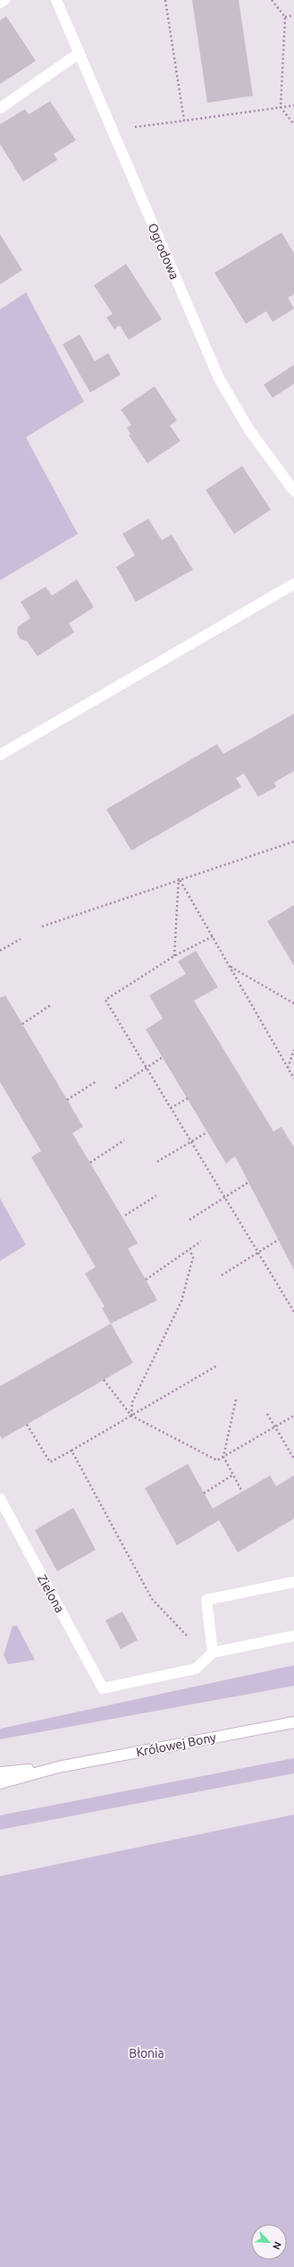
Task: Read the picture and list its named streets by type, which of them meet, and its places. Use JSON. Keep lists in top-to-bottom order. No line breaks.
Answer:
{"streets":{"street":["Ogrodowa","Zielona","Królowej Bony"]},"parks":["Błonia"],"north":"bottom right"}
